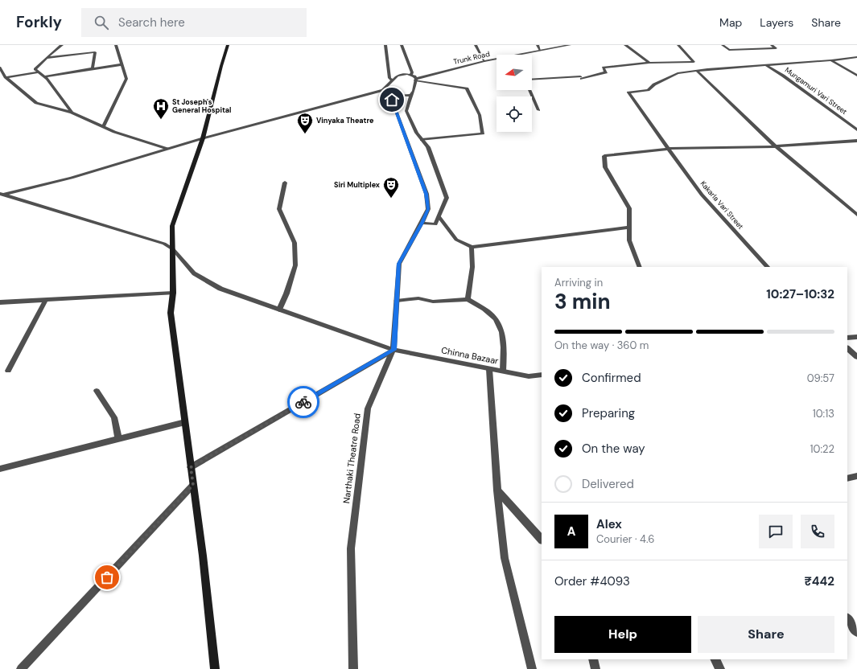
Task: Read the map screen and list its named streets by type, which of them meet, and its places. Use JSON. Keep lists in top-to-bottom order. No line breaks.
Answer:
{"streets":{"street":["Trunk Road","Mungamuri Vari Street","Kakarla Vari Street","Chinna Bazaar","Narthaki Theatre Road"]},"crossings":[["Chinna Bazaar","Narthaki Theatre Road"]],"places":{"hospital":["St Joseph's General Hospital"],"theatre":["Vinyaka Theatre","Siri Multiplex"]},"north":"left","page":{"header":"Forkly","search":"Search here","nav":["Map","Layers","Share"],"heading":["3 min","Arriving in","10:27–10:32"],"panel":["Alex","Courier · 4.6","Order #4093","₹442"],"bar":"On the way · 360 m","list":[["Confirmed","09:57"],["Preparing","10:13"],["On the way","10:22"],"Delivered"],"round":"A","buttons":["Help","Share"]}}
